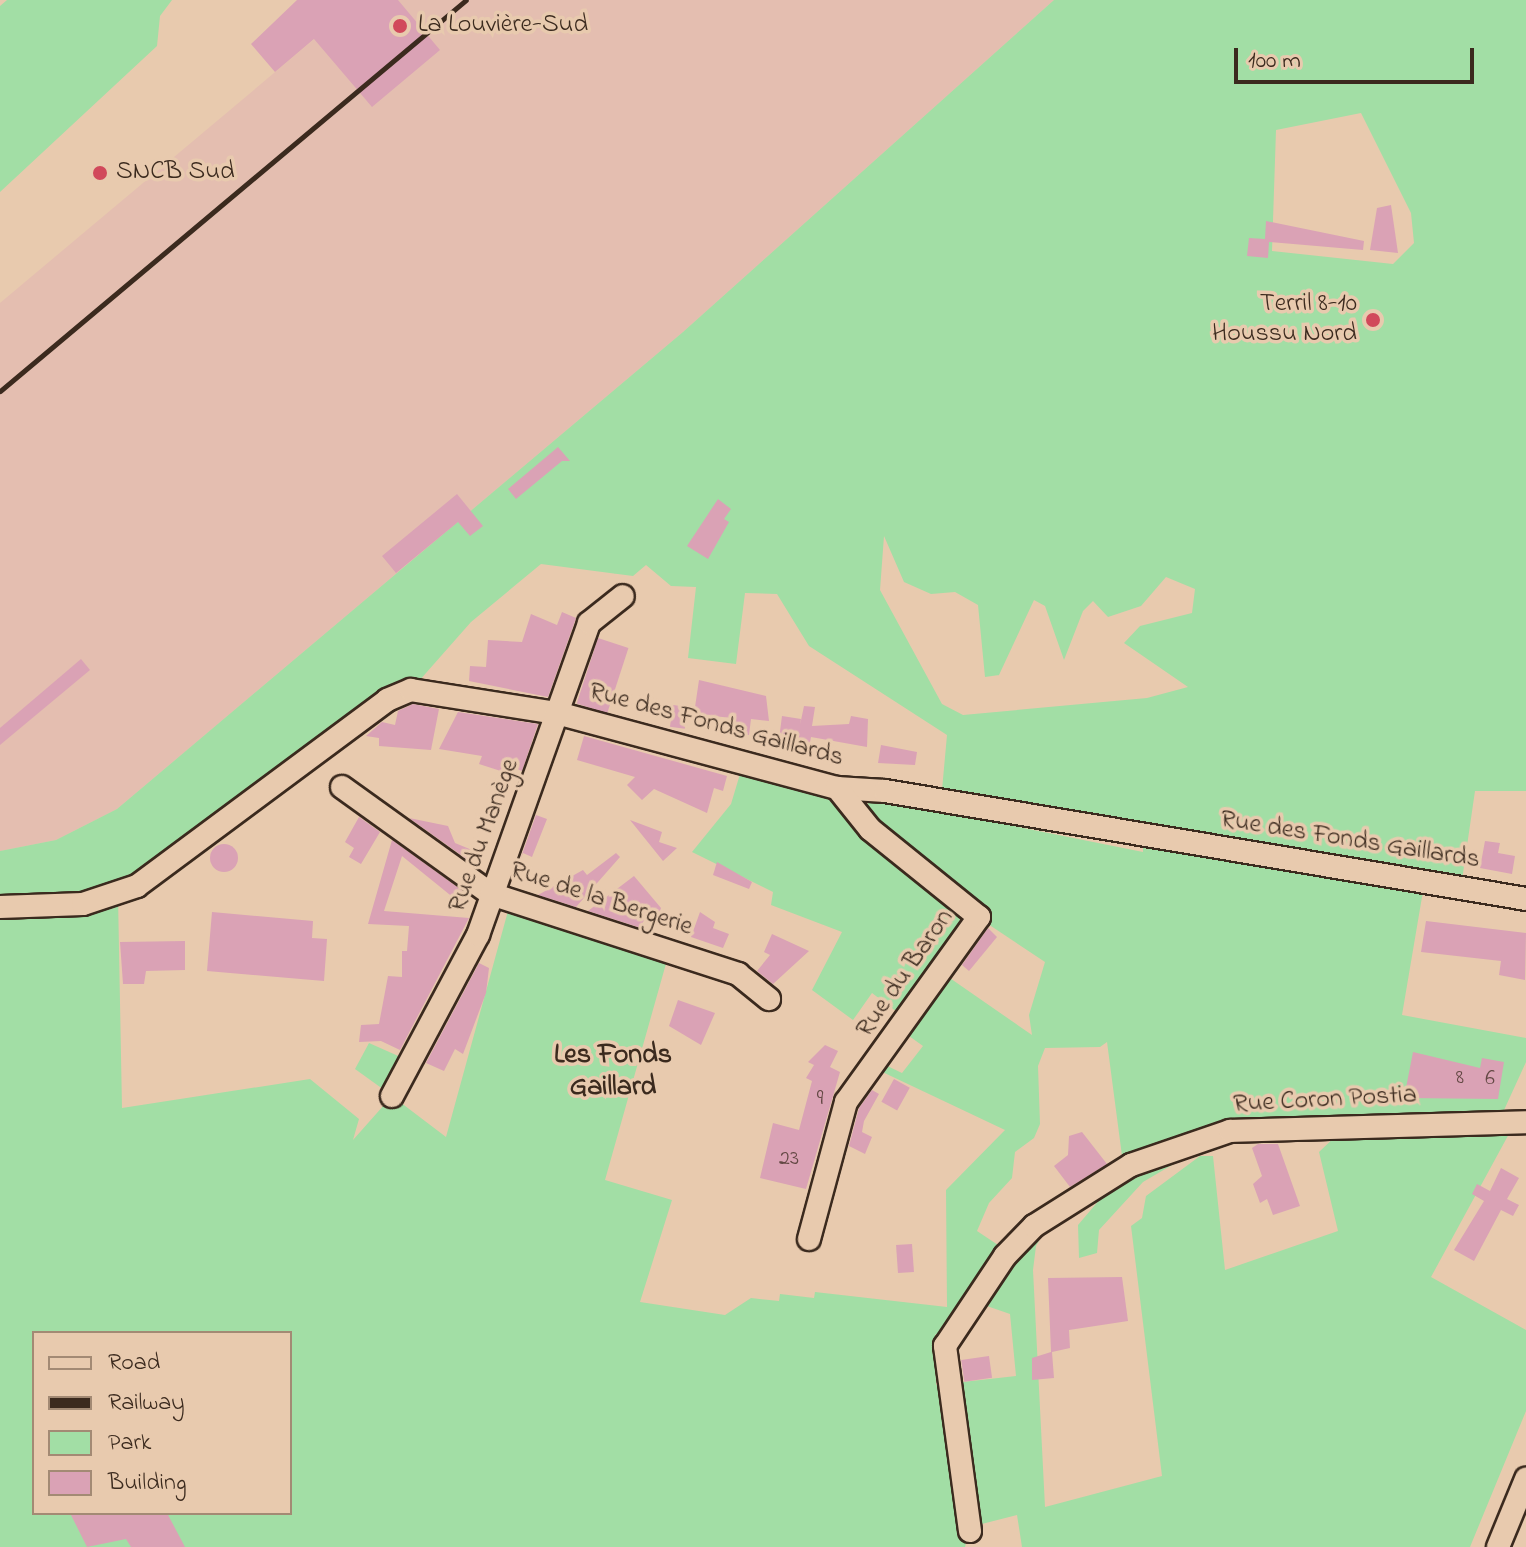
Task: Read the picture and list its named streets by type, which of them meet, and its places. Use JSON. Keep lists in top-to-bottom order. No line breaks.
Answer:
{"streets":{"street":["Rue des Fonds Gaillards","Rue du Manège","Rue de la Bergerie","Rue du Baron","Rue Coron Postia"]},"crossings":[["Rue des Fonds Gaillards","Rue du Manège"],["Rue des Fonds Gaillards","Rue du Baron"],["Rue du Manège","Rue de la Bergerie"]],"districts":["Les Fonds Gaillard"],"places":["La Louvière-Sud","SNCB Sud","Terril 8-10 Houssu Nord"],"house_numbers":["8","6","9","23"],"legend":["Road","Railway","Park","Building"],"scale_bar":"100 m"}
